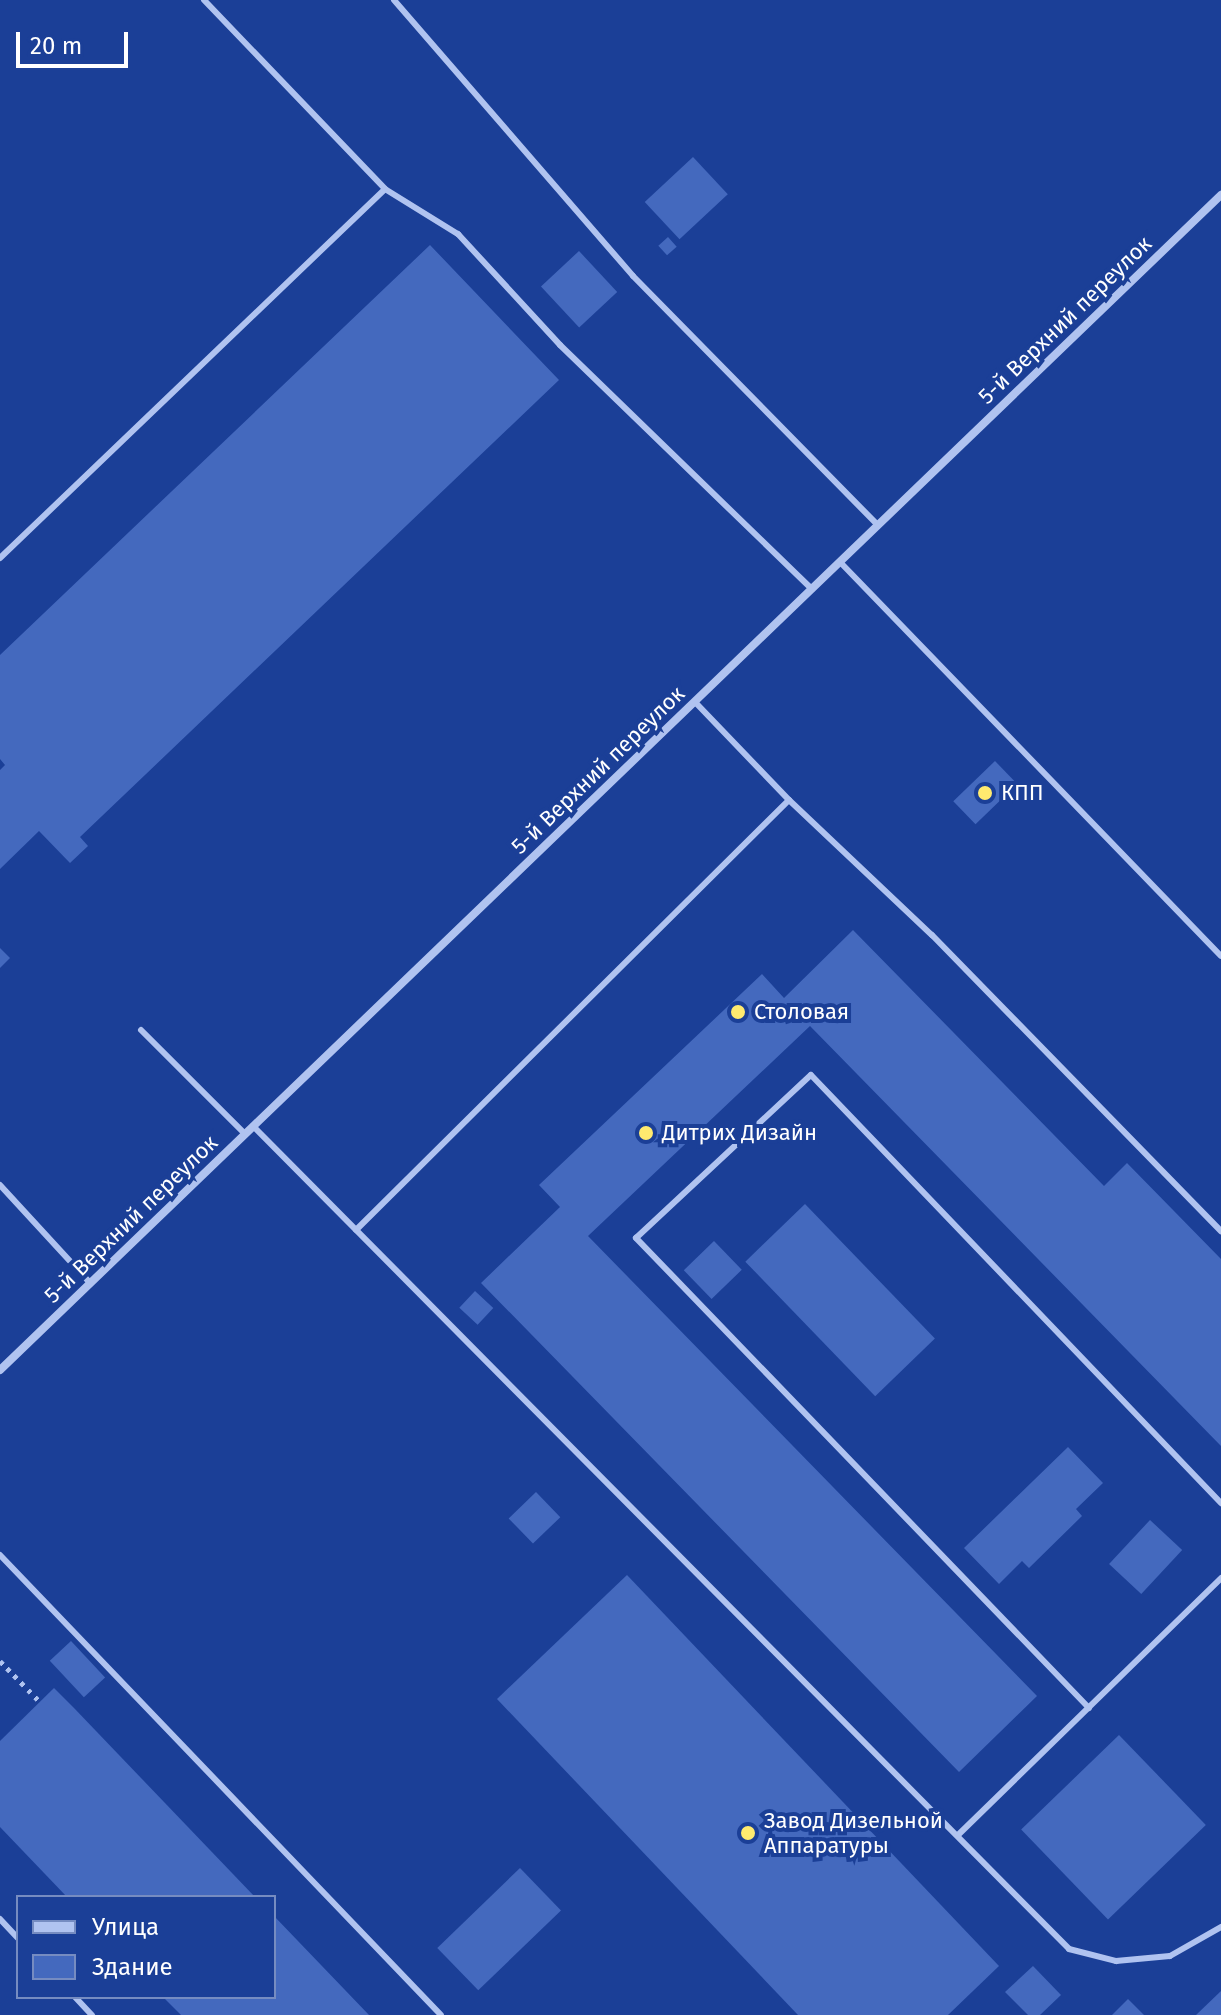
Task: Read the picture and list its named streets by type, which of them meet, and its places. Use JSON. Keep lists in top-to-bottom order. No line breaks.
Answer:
{"streets":{"street":["5-й Верхний переулок"]},"places":["КПП","Столовая","Дитрих Дизайн","Завод Дизельной Аппаратуры"],"legend":["Улица","Здание"],"scale_bar":"20 m"}
